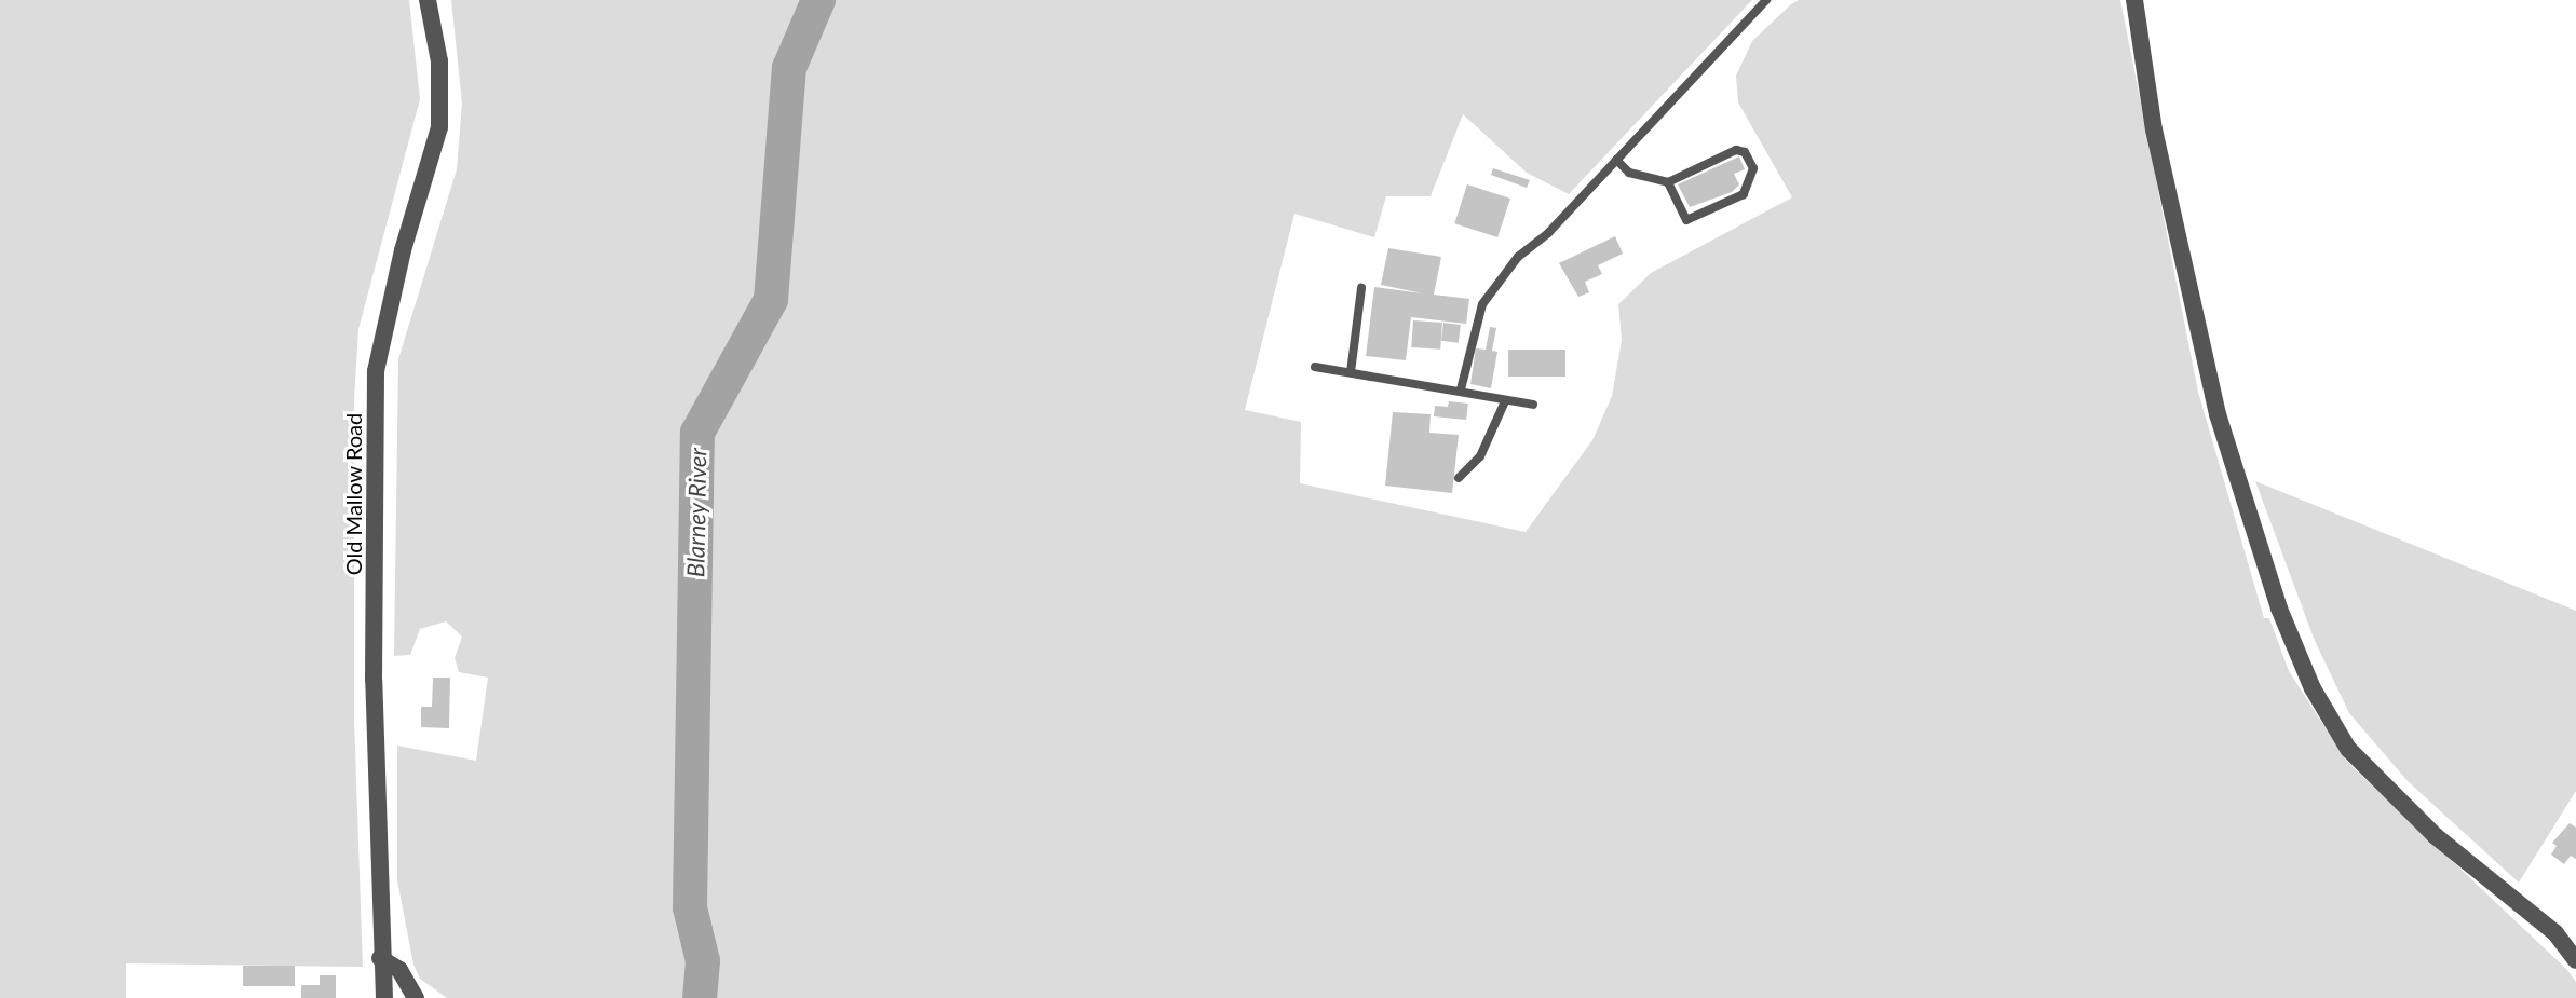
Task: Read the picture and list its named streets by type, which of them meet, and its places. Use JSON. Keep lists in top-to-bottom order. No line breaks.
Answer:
{"streets":{"street":["Old Mallow Road"]},"water":["Blarney River"]}
